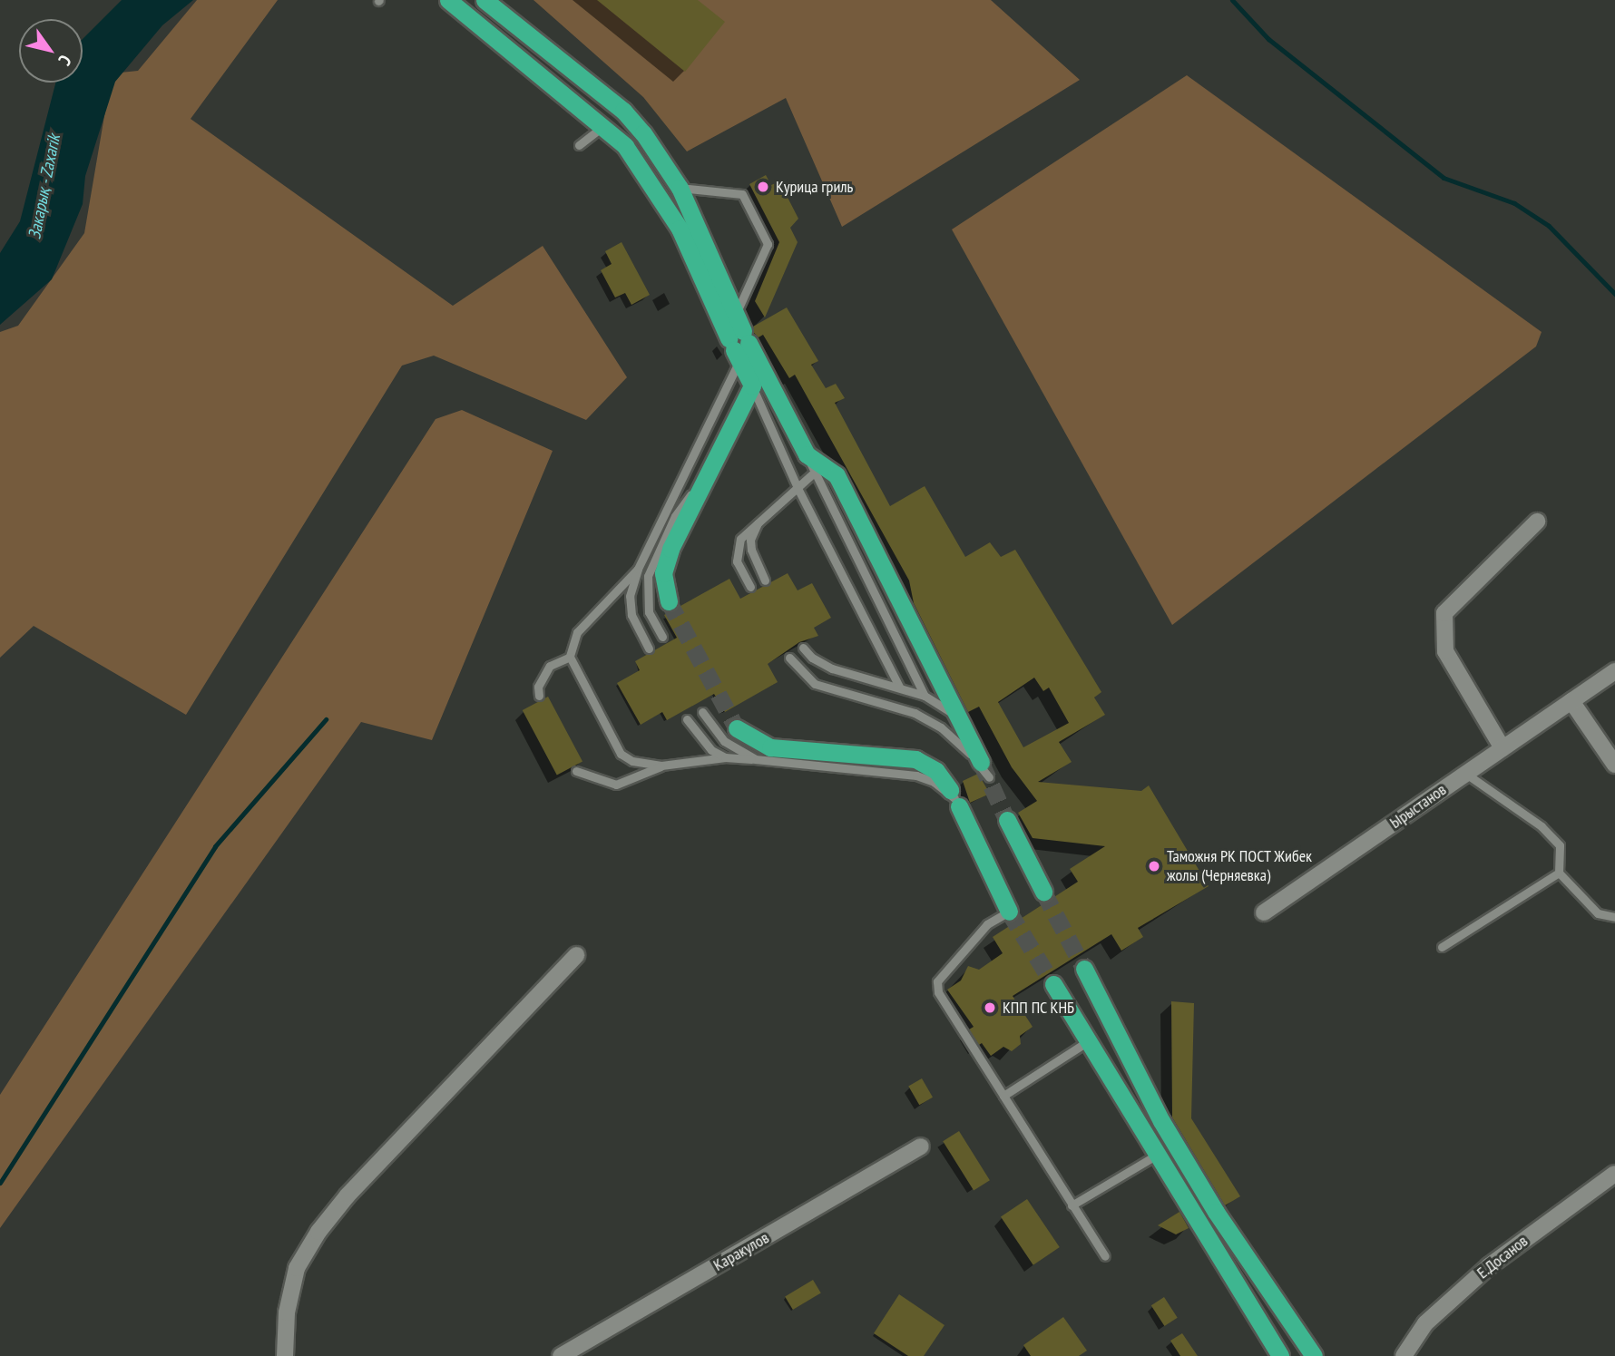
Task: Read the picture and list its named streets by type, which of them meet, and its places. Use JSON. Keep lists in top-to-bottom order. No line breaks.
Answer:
{"streets":{"street":["Ырыстанов","Каракулов","Е.Досанов"]},"water":["Закарық - Zaxarik"],"places":["Курица гриль","Таможня РК ПОСТ Жибек жолы (Черняевка)","КПП ПС КНБ"],"north":"bottom right"}
